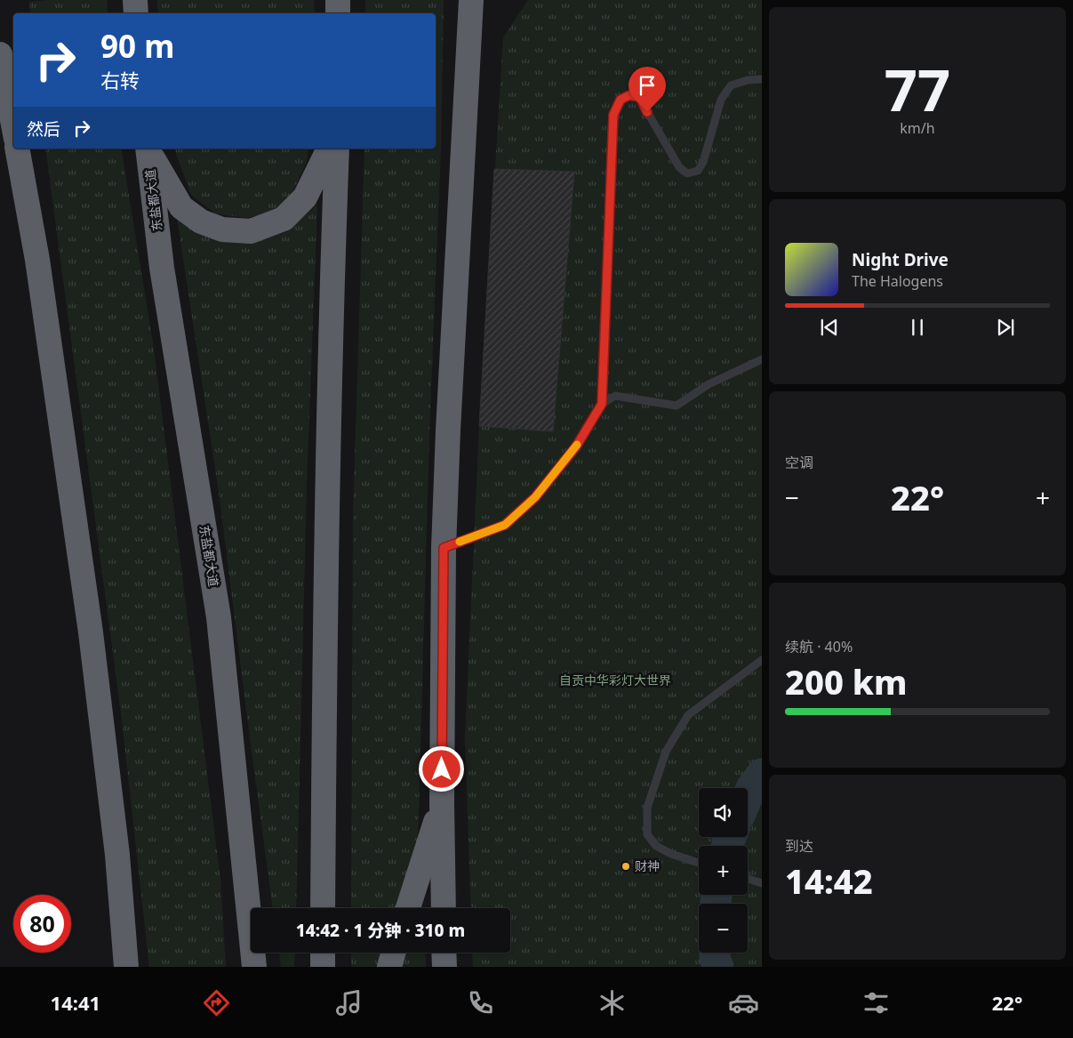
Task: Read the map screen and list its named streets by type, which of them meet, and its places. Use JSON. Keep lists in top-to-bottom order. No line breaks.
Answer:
{"streets":{"highway":["东盐都大道"]},"parks":["自贡中华彩灯大世界"],"places":["财神"],"page":{"tile":[["77","km/h"],"空调",["续航 · 40%","200 km"],["到达","14:42"]],"turn":["90 m","右转"],"then":"然后","song":["Night Drive","The Halogens"],"heat":["−","22°","+"],"map_buttons":["+","−"],"limit":"80","trip":"14:42 · 1 分钟 · 310 m","tabs":["14:41","22°"]}}
